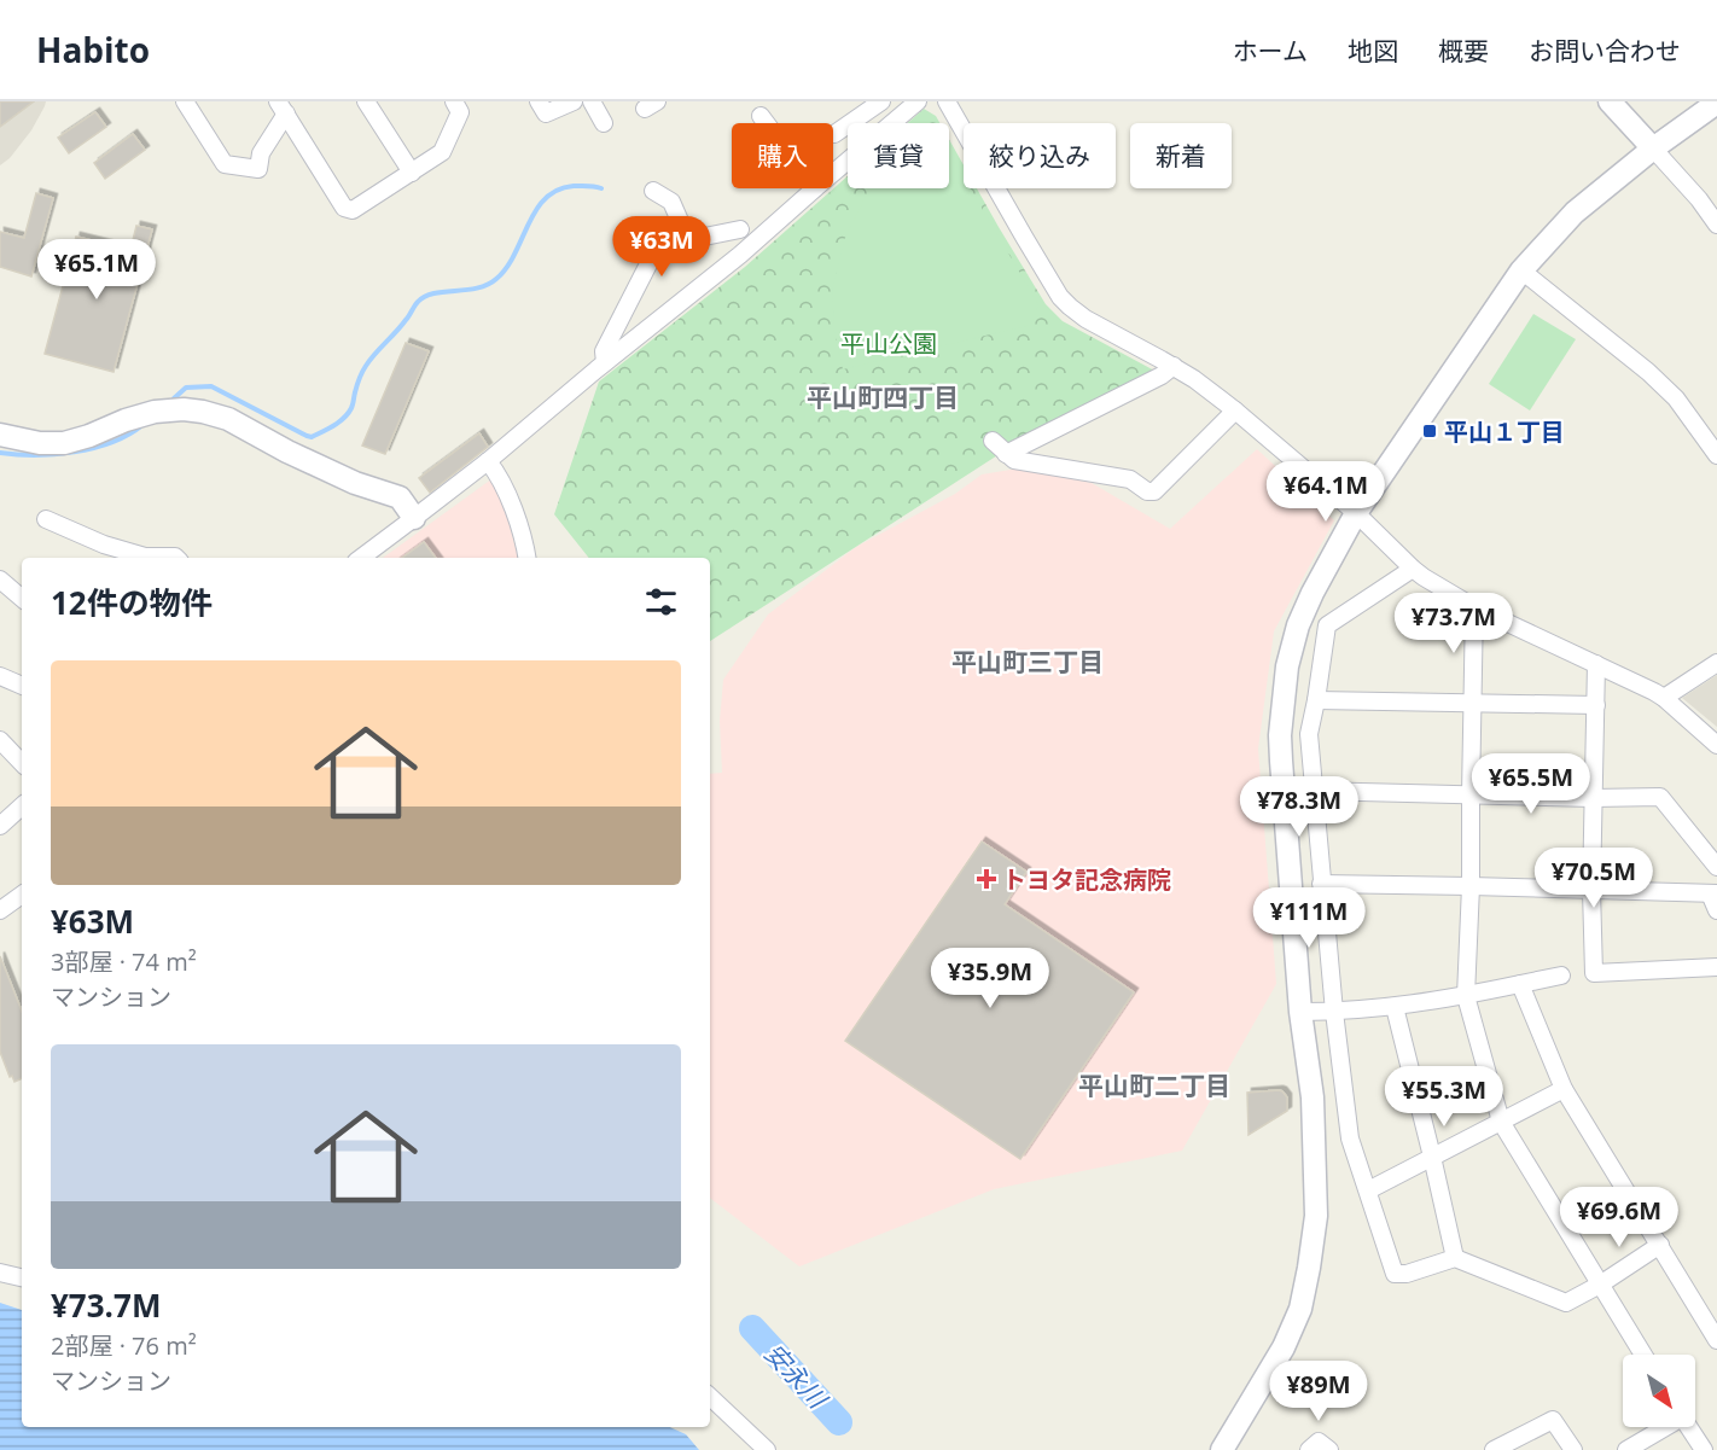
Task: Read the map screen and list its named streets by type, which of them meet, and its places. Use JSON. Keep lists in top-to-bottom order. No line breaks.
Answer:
{"districts":["平山町四丁目","平山町三丁目","平山町二丁目"],"water":["安永川"],"parks":["平山公園"],"places":{"transit":["平山１丁目"],"health":["トヨタ記念病院"]},"north":"bottom right","page":{"header":"Habito","nav":["ホーム","地図","概要","お問い合わせ"],"chip":["購入","賃貸","絞り込み","新着"],"price":["¥63M","¥65.1M","¥64.1M","¥73.7M","¥65.5M","¥78.3M","¥70.5M","¥111M","¥35.9M","¥55.3M","¥69.6M","¥89M"],"heading":"12件の物件","list":[{"name":"¥63M","note":"3部屋 · 74 m² · マンション"},{"name":"¥73.7M","note":"2部屋 · 76 m² · マンション"}]}}
